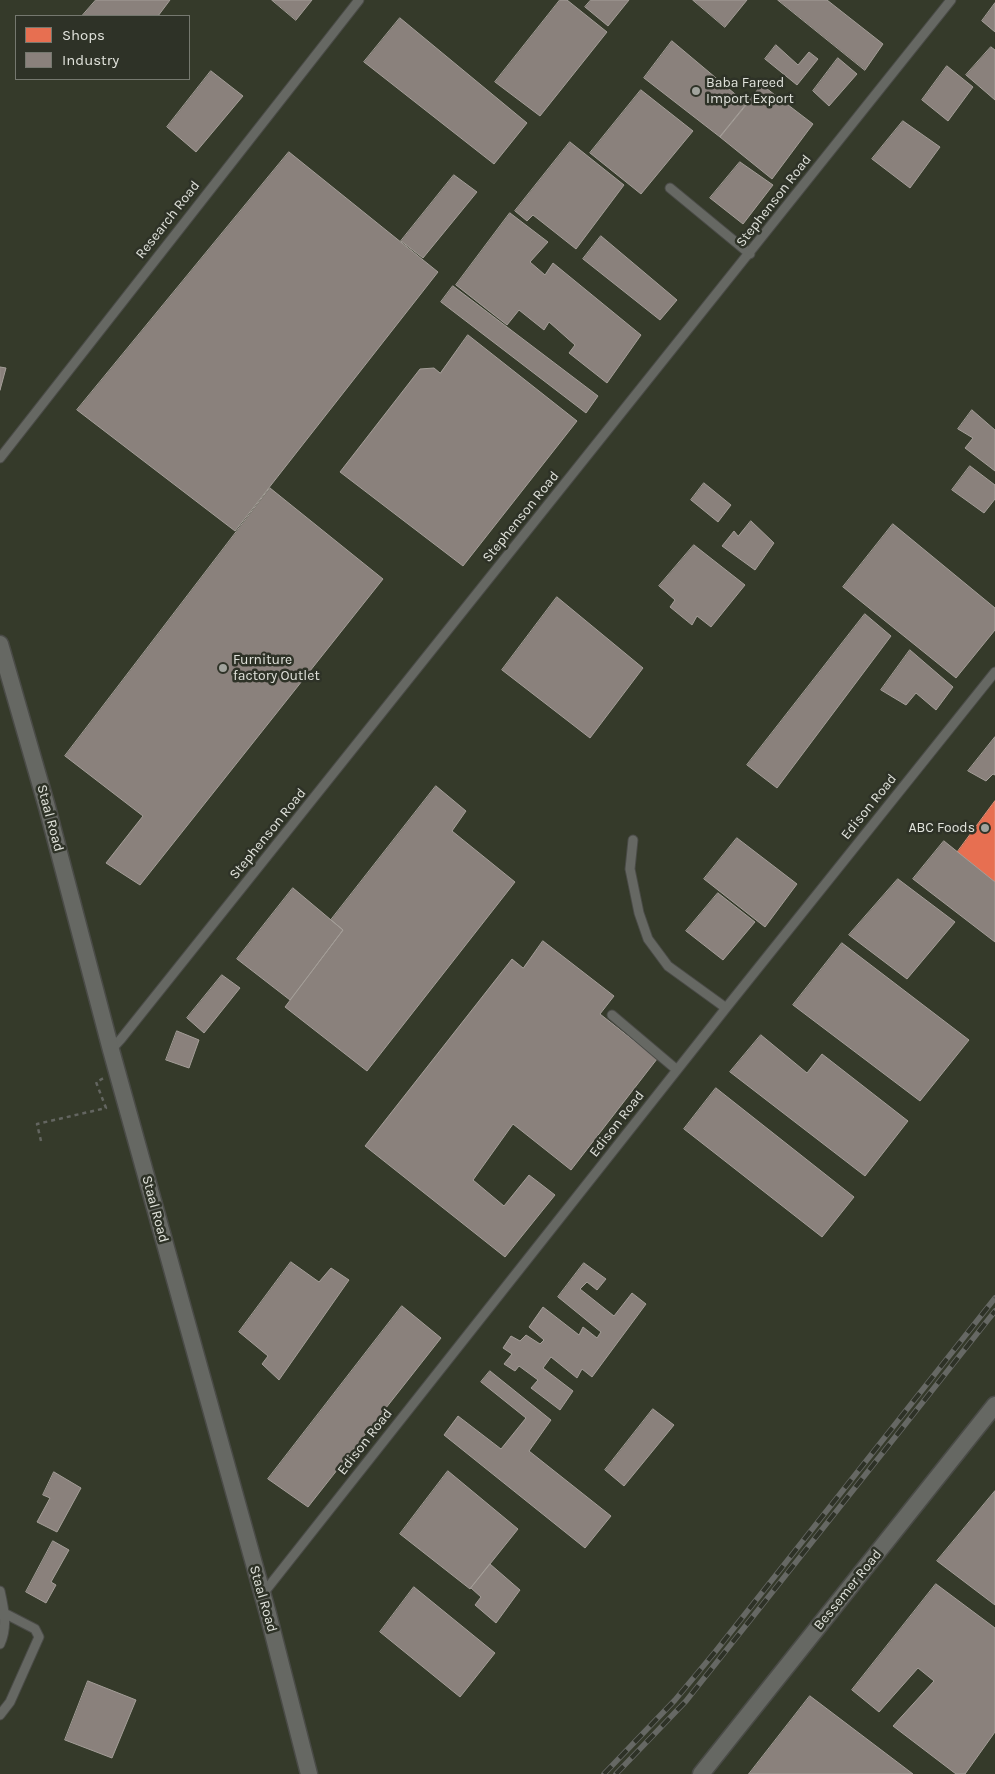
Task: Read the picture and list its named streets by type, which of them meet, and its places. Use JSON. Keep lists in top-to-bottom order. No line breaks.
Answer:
{"streets":{"street":["Staal Road","Bessemer Road"],"lane":["Stephenson Road","Research Road","Edison Road"]},"crossings":[["Stephenson Road","Staal Road"],["Edison Road","Staal Road"]],"places":["Baba Fareed Import Export","Furniture factory Outlet","ABC Foods"],"legend":["Shops","Industry"]}
